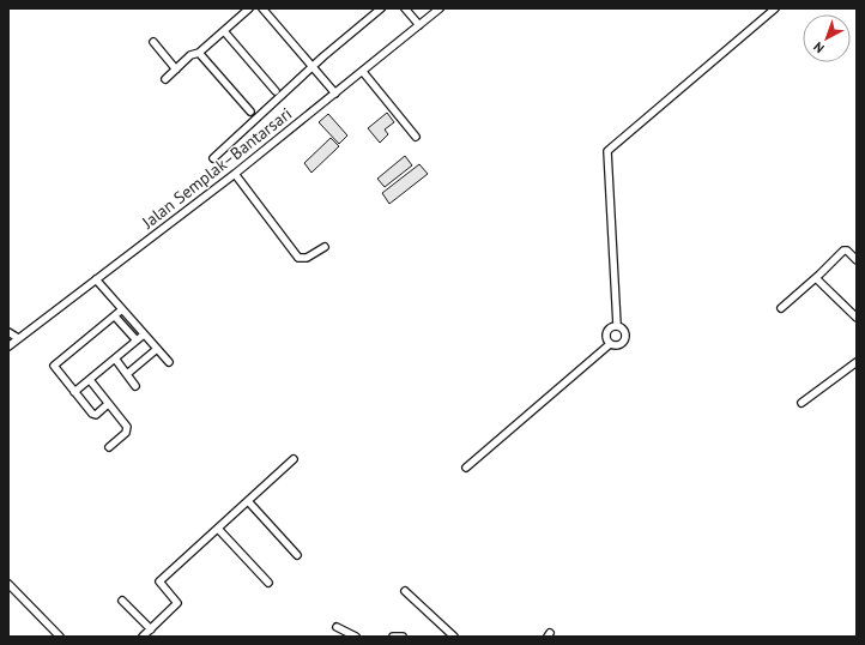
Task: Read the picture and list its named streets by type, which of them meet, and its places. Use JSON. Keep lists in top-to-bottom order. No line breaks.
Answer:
{"streets":{"street":["Jalan Semplak–Bantarsari"]},"north":"bottom left"}
